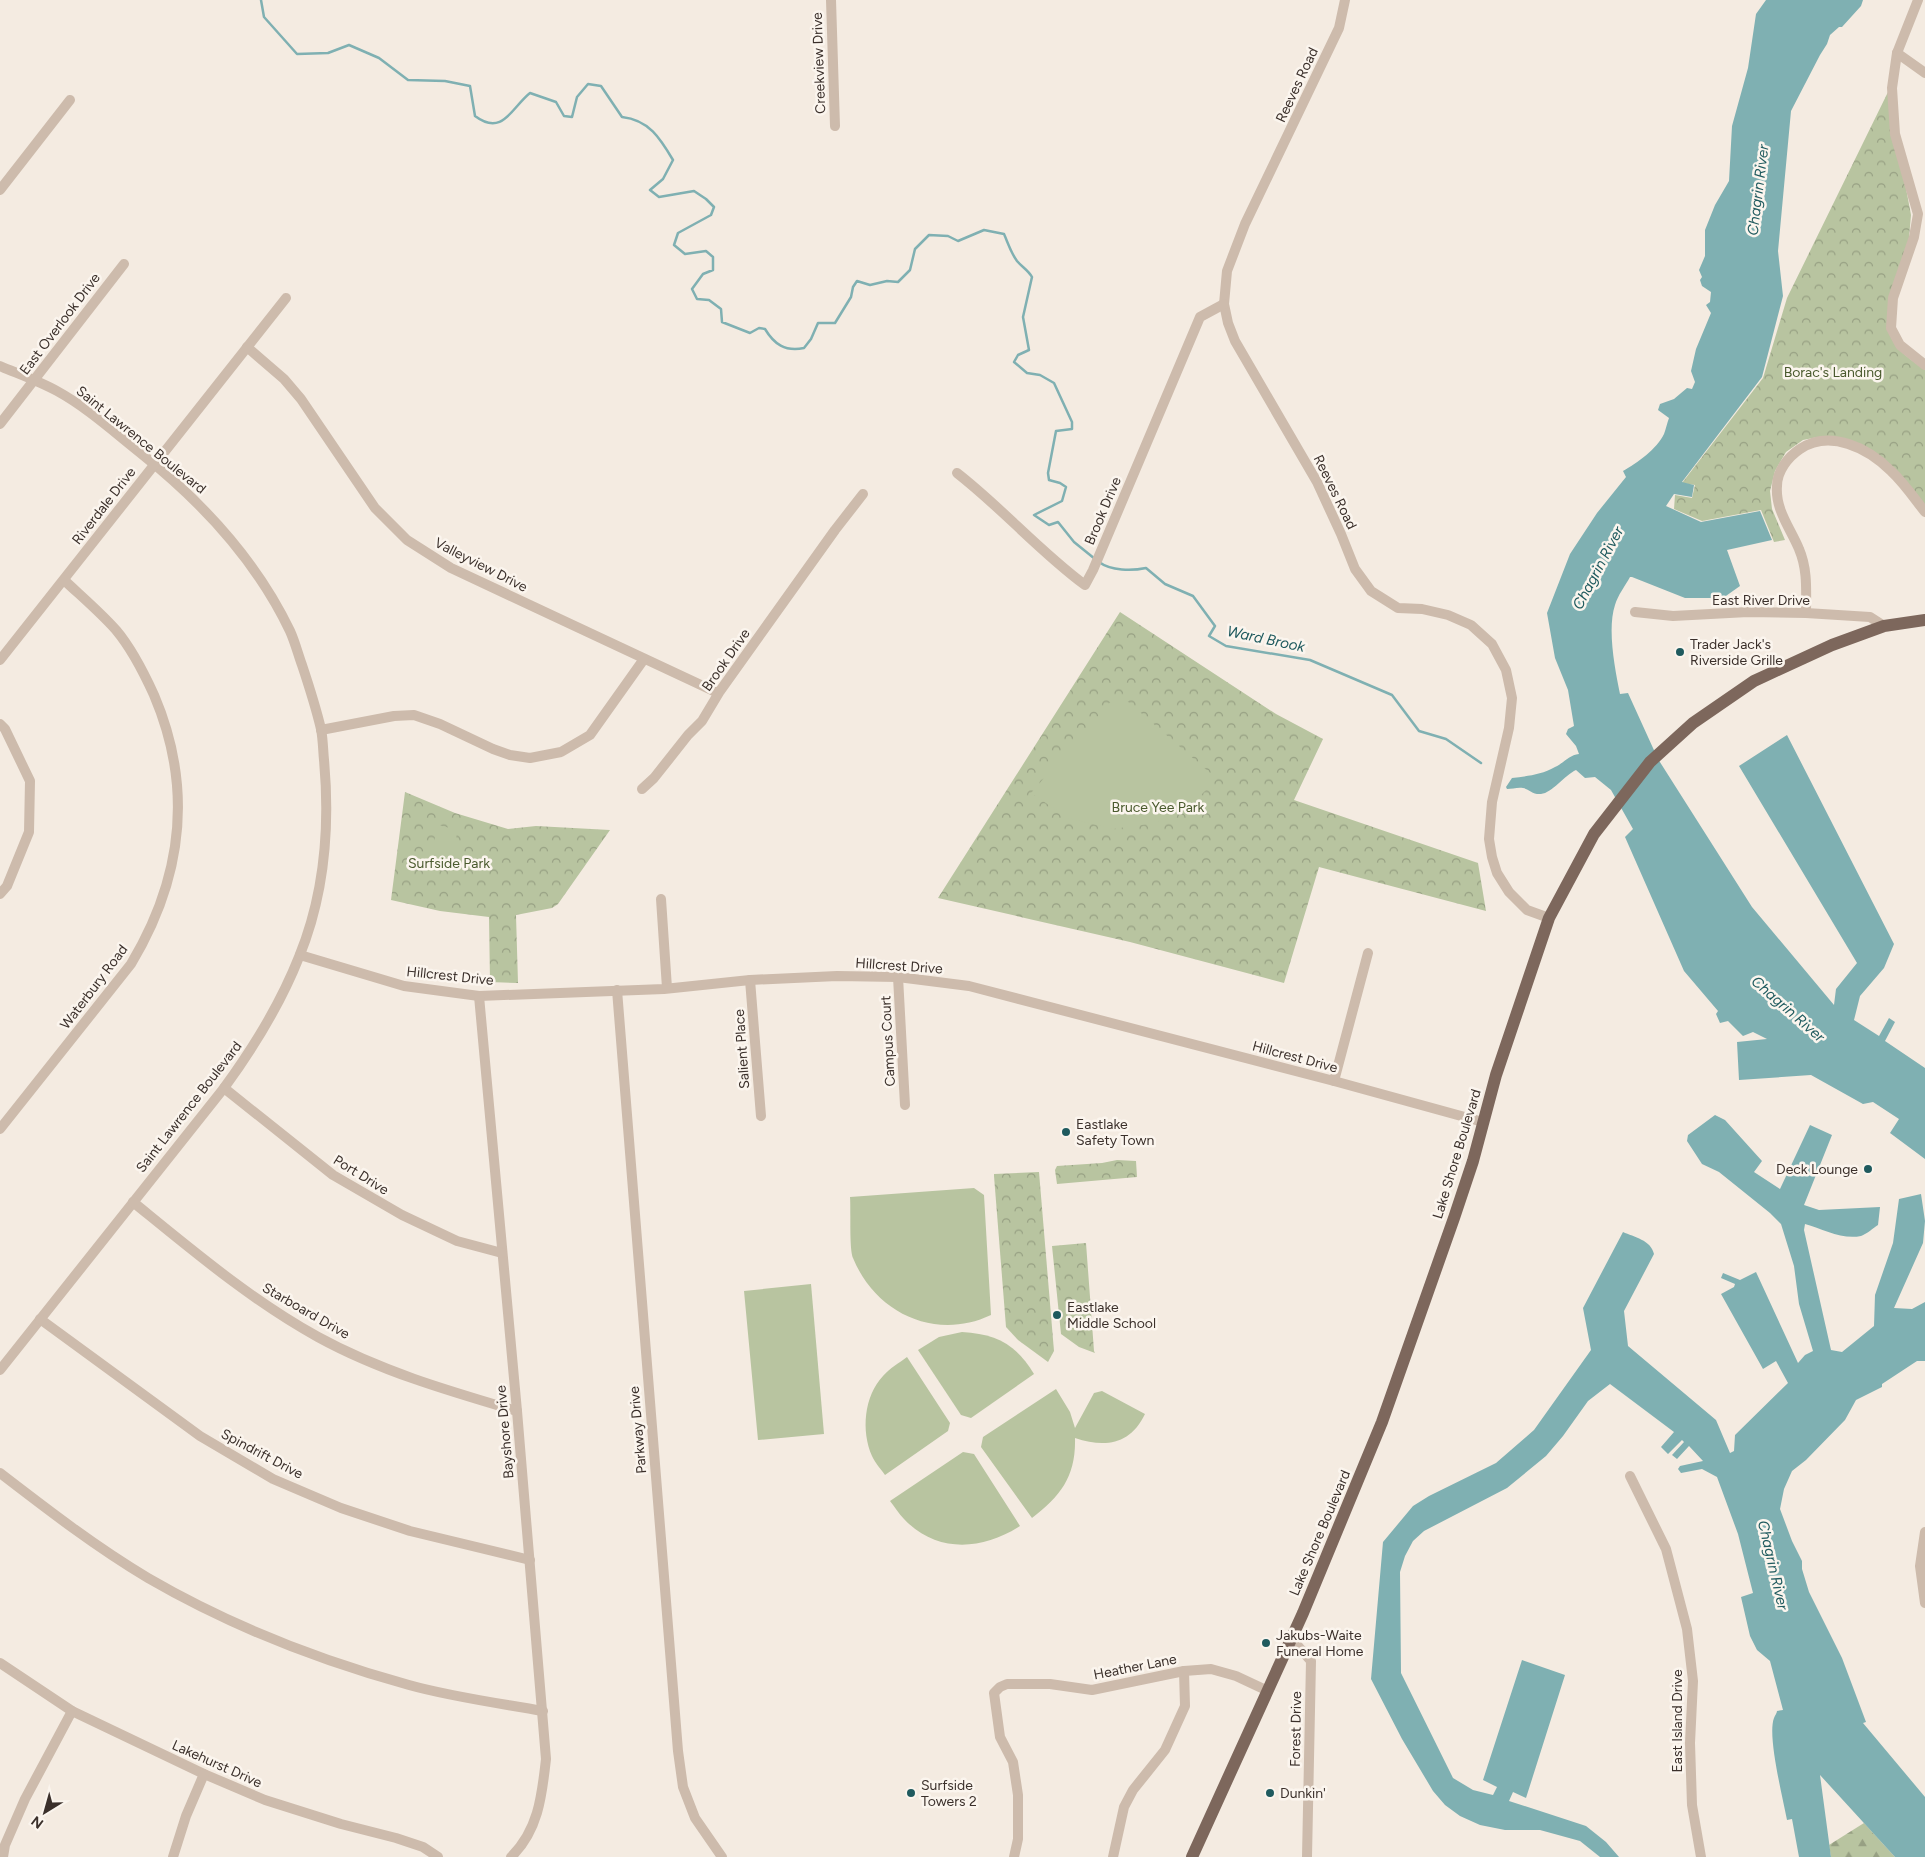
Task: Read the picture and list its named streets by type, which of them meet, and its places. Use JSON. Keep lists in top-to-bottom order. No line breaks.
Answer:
{"streets":{"main road":["Lake Shore Boulevard"],"street":["Creekview Drive","Reeves Road","East Overlook Drive","Saint Lawrence Boulevard","Riverdale Drive","Brook Drive","Valleyview Drive","East River Drive","Hillcrest Drive","Waterbury Road","Campus Court","Salient Place","Port Drive","Starboard Drive","Parkway Drive","Bayshore Drive","Spindrift Drive","Heather Lane","East Island Drive","Forest Drive","Lakehurst Drive"]},"crossings":[["Reeves Road","Brook Drive"],["Reeves Road","Lake Shore Boulevard"],["East Overlook Drive","Saint Lawrence Boulevard"],["Saint Lawrence Boulevard","Riverdale Drive"],["Saint Lawrence Boulevard","Hillcrest Drive"],["Saint Lawrence Boulevard","Port Drive"],["Saint Lawrence Boulevard","Starboard Drive"],["Saint Lawrence Boulevard","Spindrift Drive"],["Riverdale Drive","Valleyview Drive"],["Riverdale Drive","Waterbury Road"],["Brook Drive","Valleyview Drive"],["East River Drive","Lake Shore Boulevard"],["Hillcrest Drive","Campus Court"],["Hillcrest Drive","Salient Place"],["Hillcrest Drive","Lake Shore Boulevard"],["Hillcrest Drive","Parkway Drive"],["Hillcrest Drive","Bayshore Drive"],["Lake Shore Boulevard","Heather Lane"],["Lake Shore Boulevard","Forest Drive"],["Port Drive","Bayshore Drive"],["Starboard Drive","Bayshore Drive"],["Bayshore Drive","Spindrift Drive"]],"water":["Chagrin River","Ward Brook"],"parks":["Borac's Landing","Bruce Yee Park","Surfside Park"],"places":["Trader Jack's Riverside Grille","Eastlake Safety Town","Deck Lounge","Eastlake Middle School","Jakubs-Waite Funeral Home","Surfside Towers 2","Dunkin'"],"north":"bottom left"}
